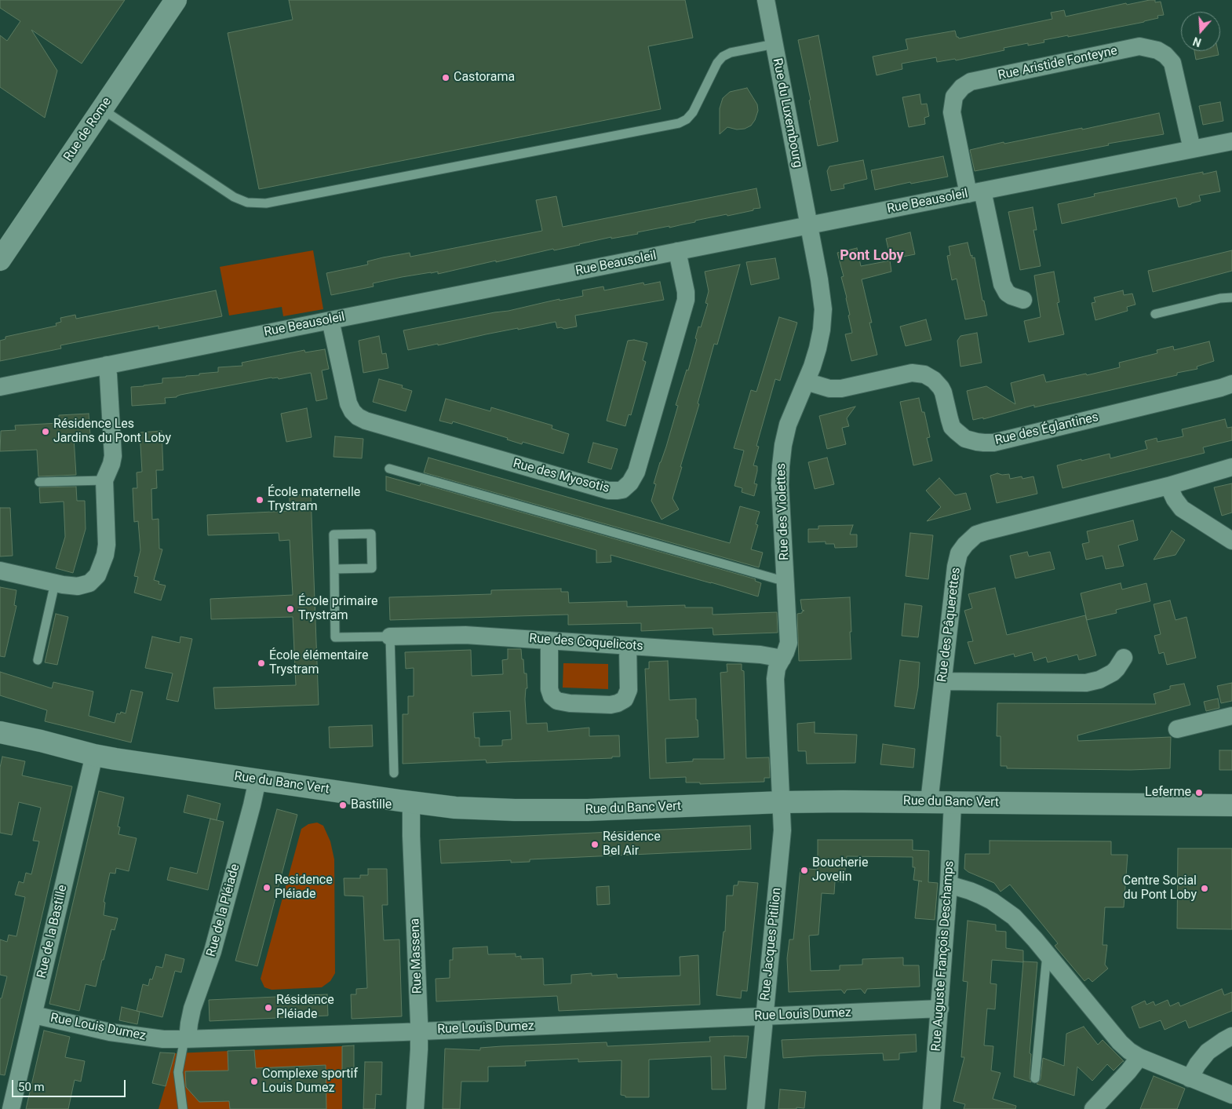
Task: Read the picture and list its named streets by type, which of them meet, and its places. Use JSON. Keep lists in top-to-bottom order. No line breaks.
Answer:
{"streets":{"street":["Rue Aristide Fonteyne","Rue du Luxembourg","Rue de Rome","Rue Beausoleil","Rue des Églantines","Rue des Myosotis","Rue des Violettes","Rue des Pâquerettes","Rue des Coquelicots","Rue du Banc Vert","Rue de la Pléiade","Rue de la Bastille","Rue Jacques Pitilion","Rue Massena","Rue Auguste François Deschamps","Rue Louis Dumez"]},"crossings":[["Rue Aristide Fonteyne","Rue Beausoleil"],["Rue du Luxembourg","Rue Beausoleil"],["Rue du Luxembourg","Rue des Violettes"],["Rue Beausoleil","Rue des Myosotis"],["Rue Beausoleil","Rue des Violettes"],["Rue des Églantines","Rue des Violettes"],["Rue des Violettes","Rue des Coquelicots"],["Rue des Violettes","Rue du Banc Vert"],["Rue des Violettes","Rue Jacques Pitilion"],["Rue des Pâquerettes","Rue du Banc Vert"],["Rue du Banc Vert","Rue de la Pléiade"],["Rue du Banc Vert","Rue de la Bastille"],["Rue du Banc Vert","Rue Jacques Pitilion"],["Rue du Banc Vert","Rue Massena"],["Rue du Banc Vert","Rue Auguste François Deschamps"],["Rue de la Pléiade","Rue Louis Dumez"],["Rue de la Bastille","Rue Louis Dumez"],["Rue Jacques Pitilion","Rue Louis Dumez"],["Rue Massena","Rue Louis Dumez"],["Rue Auguste François Deschamps","Rue Louis Dumez"]],"districts":["Pont Loby"],"places":["Castorama","Résidence Les Jardins du Pont Loby","École maternelle Trystram","École primaire Trystram","École élémentaire Trystram","Leferme","Bastille","Résidence Bel Air","Boucherie Jovelin","Residence Pléiade","Centre Social du Pont Loby","Résidence Pléiade","Complexe sportif Louis Dumez"],"scale_bar":"50 m","north":"bottom"}
